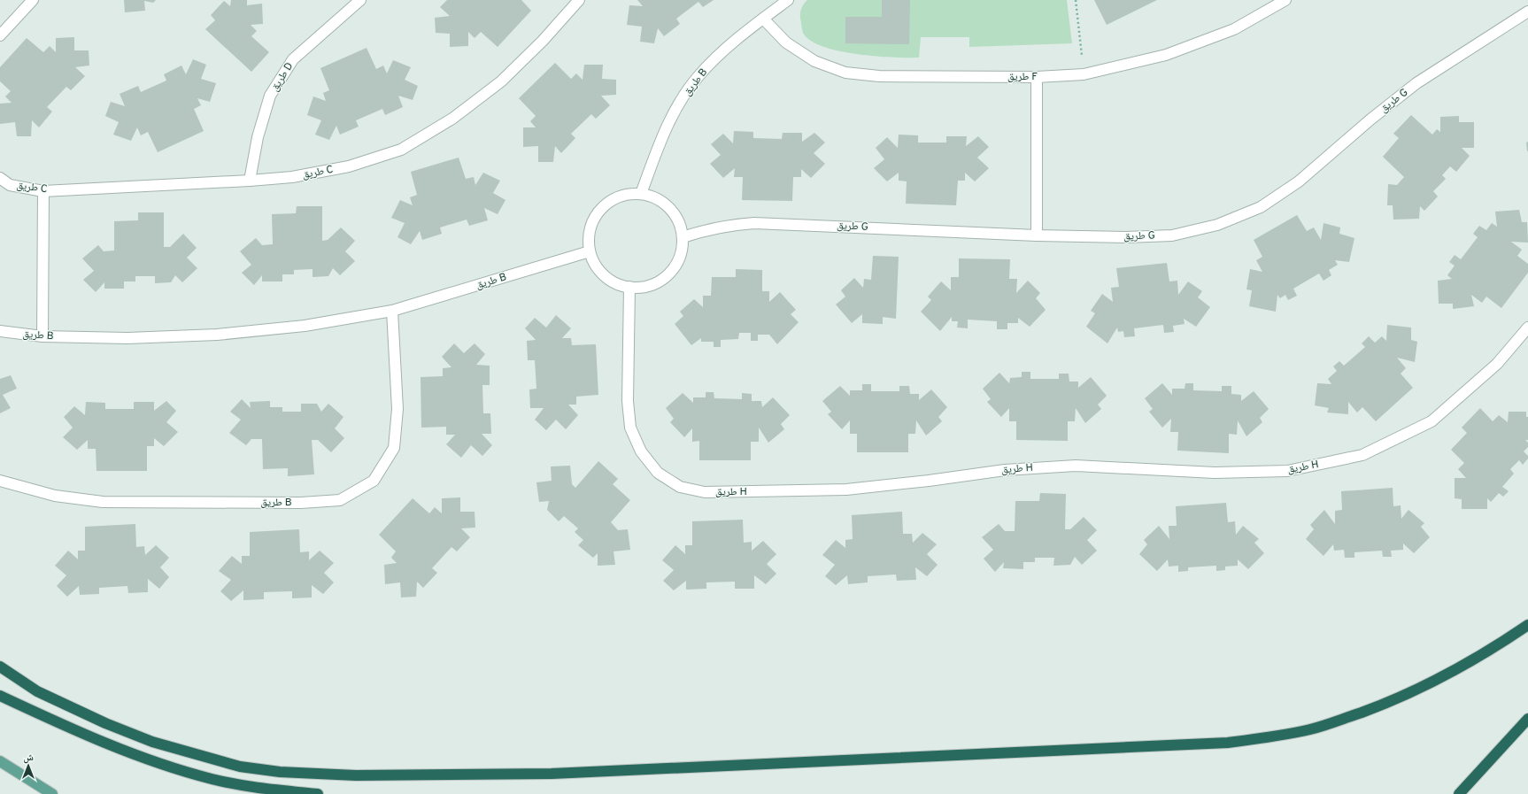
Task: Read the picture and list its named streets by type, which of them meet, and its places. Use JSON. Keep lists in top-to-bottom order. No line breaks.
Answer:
{"streets":{"street":["طريق D","طريق F","طريق B","طريق G","طريق C","طريق H"]},"crossings":[["طريق D","طريق C"],["طريق F","طريق B"],["طريق B","طريق G"],["طريق B","طريق H"],["طريق G","طريق H"]],"north":"top"}
